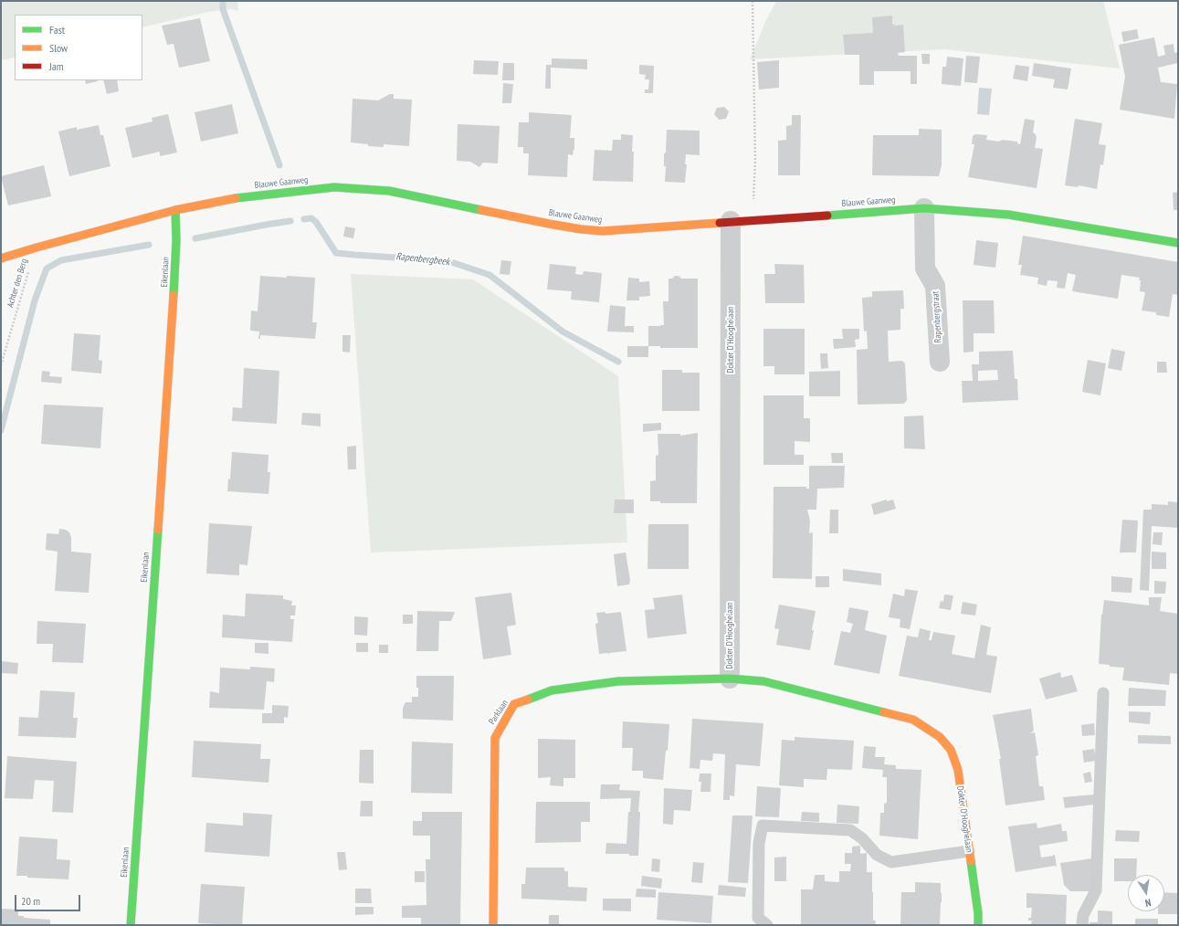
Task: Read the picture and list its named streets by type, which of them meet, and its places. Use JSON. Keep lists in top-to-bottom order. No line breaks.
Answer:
{"streets":{"street":["Blauwe Gaanweg","Eikenlaan","Rapenbergstraat","Dokter D'Hooghelaan","Parklaan"],"path":["Achter den Berg"]},"crossings":[["Blauwe Gaanweg","Eikenlaan"],["Blauwe Gaanweg","Achter den Berg"],["Blauwe Gaanweg","Rapenbergstraat"],["Blauwe Gaanweg","Dokter D'Hooghelaan"],["Dokter D'Hooghelaan","Parklaan"]],"water":["Rapenbergbeek"],"legend":["Fast","Slow","Jam"],"scale_bar":"20 m","north":"bottom"}
